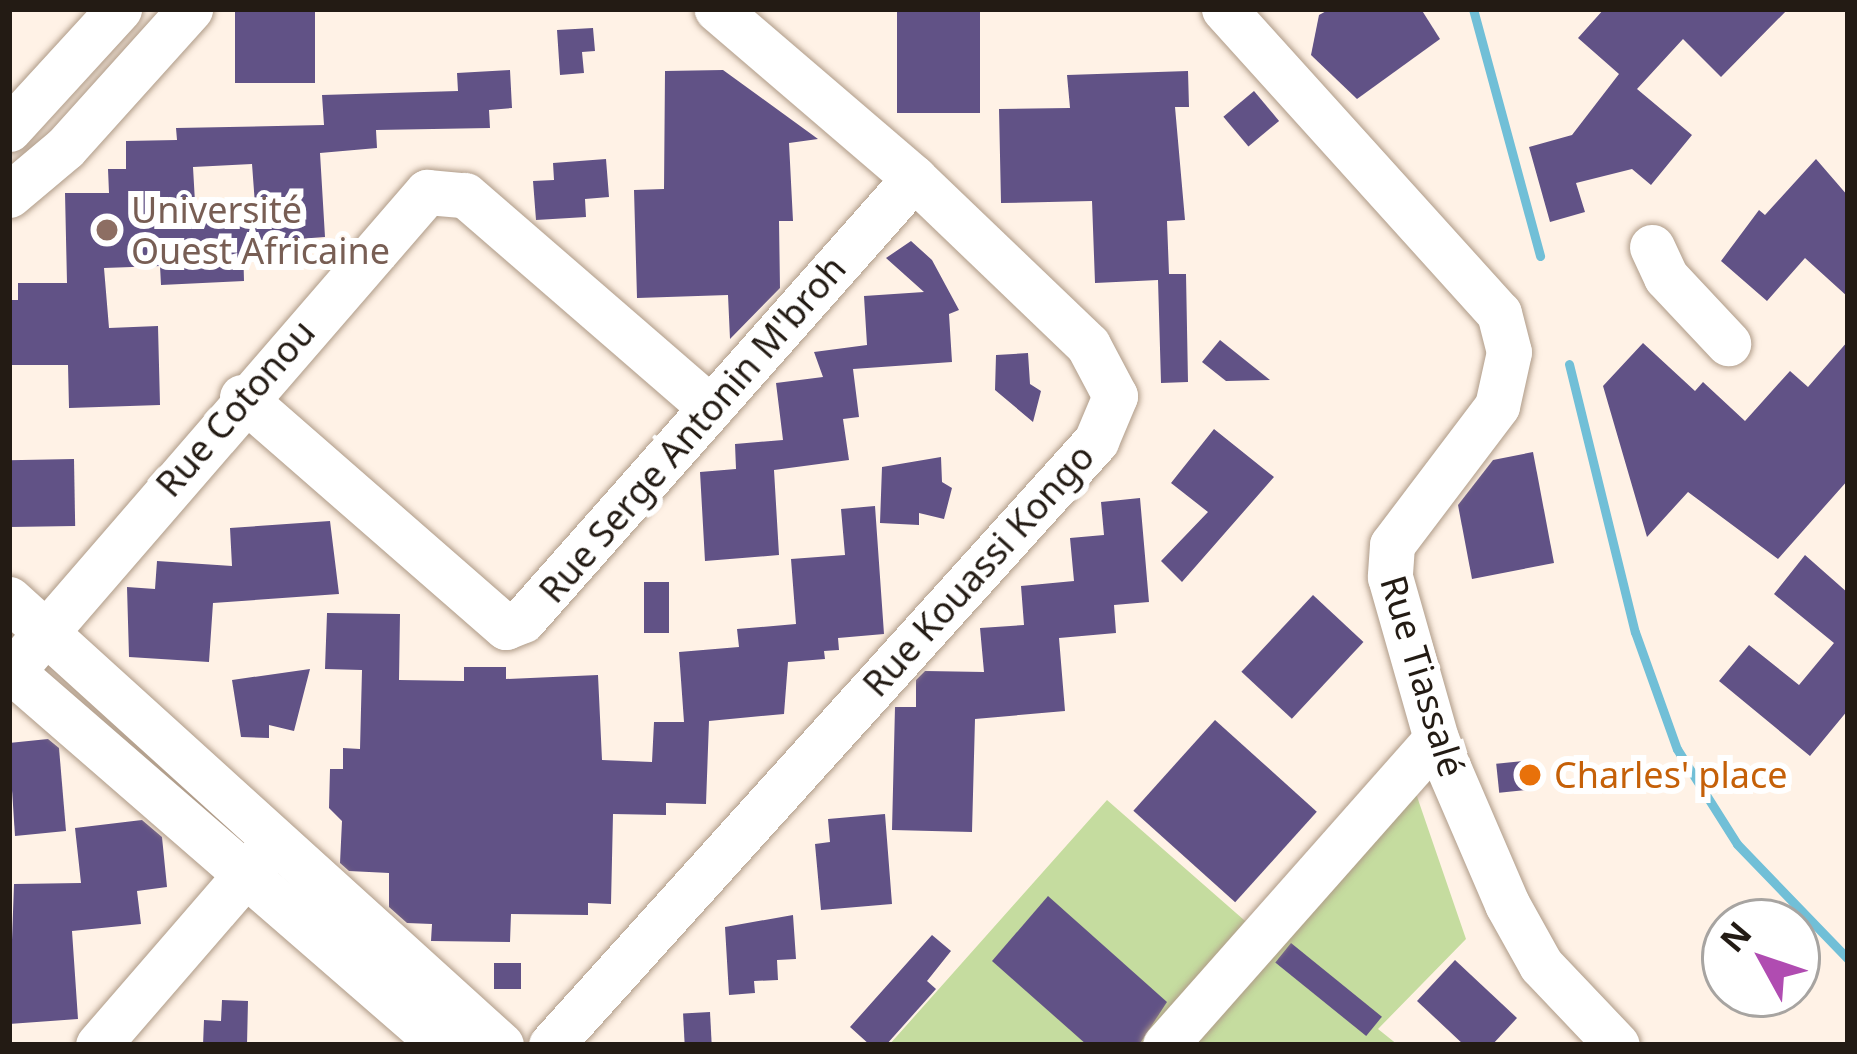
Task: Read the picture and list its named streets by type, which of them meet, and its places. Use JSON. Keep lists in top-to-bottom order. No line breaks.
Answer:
{"streets":{"street":["Rue Cotonou","Rue Serge Antonin M'broh","Rue Kouassi Kongo","Rue Tiassalé"]},"crossings":[["Rue Cotonou","Rue Serge Antonin M'broh"],["Rue Serge Antonin M'broh","Rue Kouassi Kongo"]],"places":["Université Ouest Africaine","Charles' place"],"north":"top left"}
